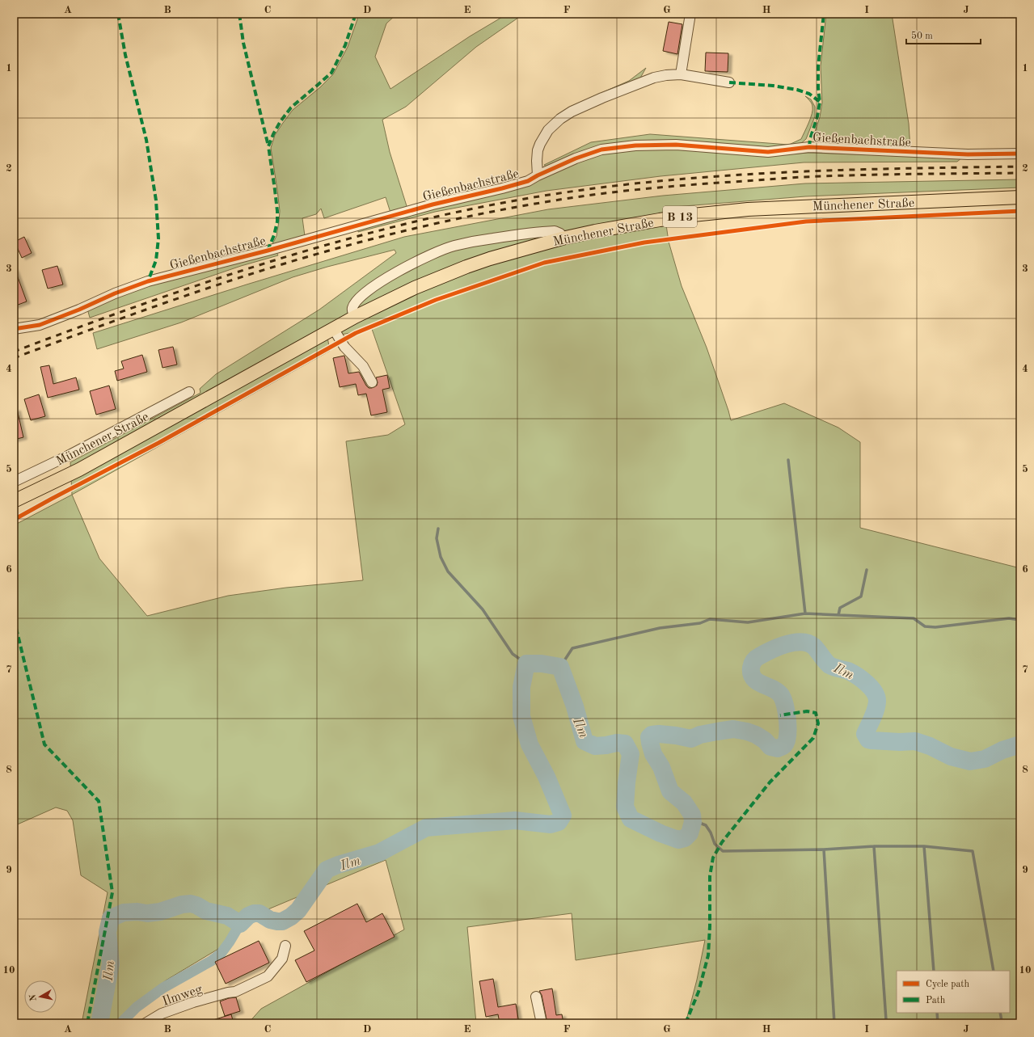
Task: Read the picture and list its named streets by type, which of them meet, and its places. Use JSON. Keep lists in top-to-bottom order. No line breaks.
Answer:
{"streets":{"main road":["Münchener Straße","B 13"],"street":["Gießenbachstraße","Ilmweg"]},"crossings":[["Münchener Straße","B 13"]],"water":["Ilm"],"legend":["Cycle path","Path"],"scale_bar":"50 m","north":"left","grid":{"columns":["A","B","C","D","E","F","G","H","I","J"],"rows":["1","2","3","4","5","6","7","8","9","10"]}}
